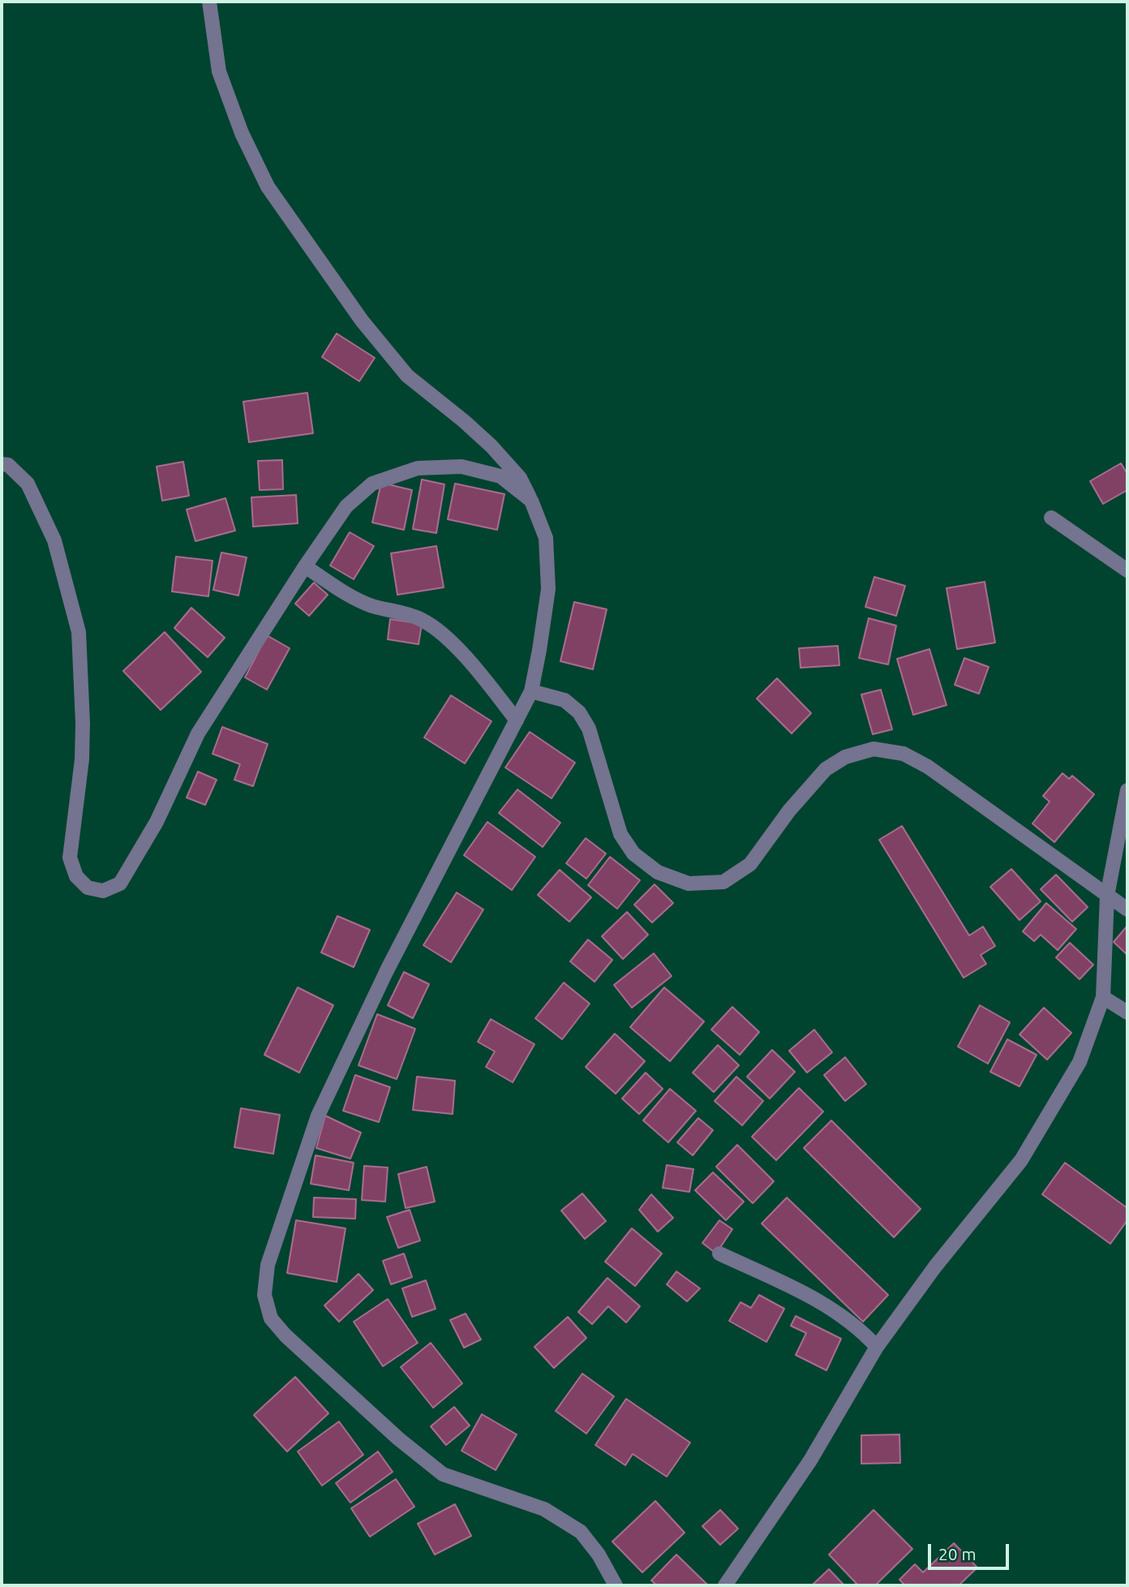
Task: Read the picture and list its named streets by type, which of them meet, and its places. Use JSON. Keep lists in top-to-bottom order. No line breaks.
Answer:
{"scale_bar":"20 m"}
